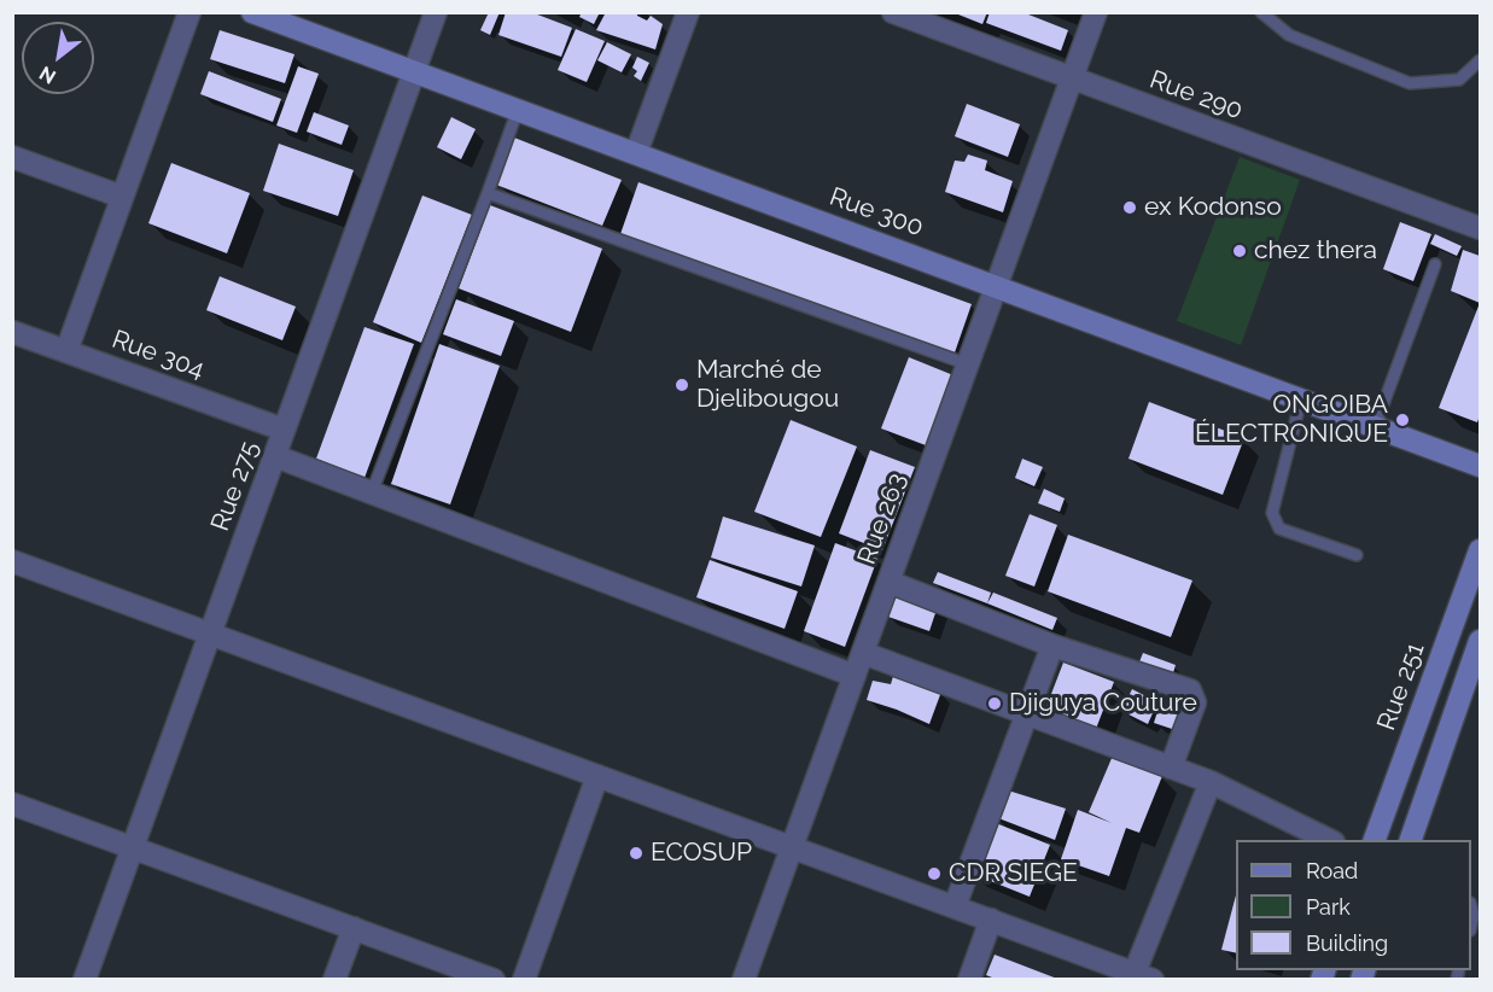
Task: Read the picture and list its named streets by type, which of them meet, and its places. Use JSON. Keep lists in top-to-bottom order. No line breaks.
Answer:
{"streets":{"street":["Rue 290","Rue 300","Rue 304","Rue 275","Rue 263","Rue 251"]},"crossings":[["Rue 290","Rue 263"],["Rue 300","Rue 275"],["Rue 300","Rue 263"],["Rue 304","Rue 275"]],"places":["ex Kodonso","chez thera","Marché de Djelibougou","ONGOIBA ÉLECTRONIQUE","Djiguya Couture","ECOSUP","CDR SIEGE"],"legend":["Road","Park","Building"],"north":"bottom left"}
